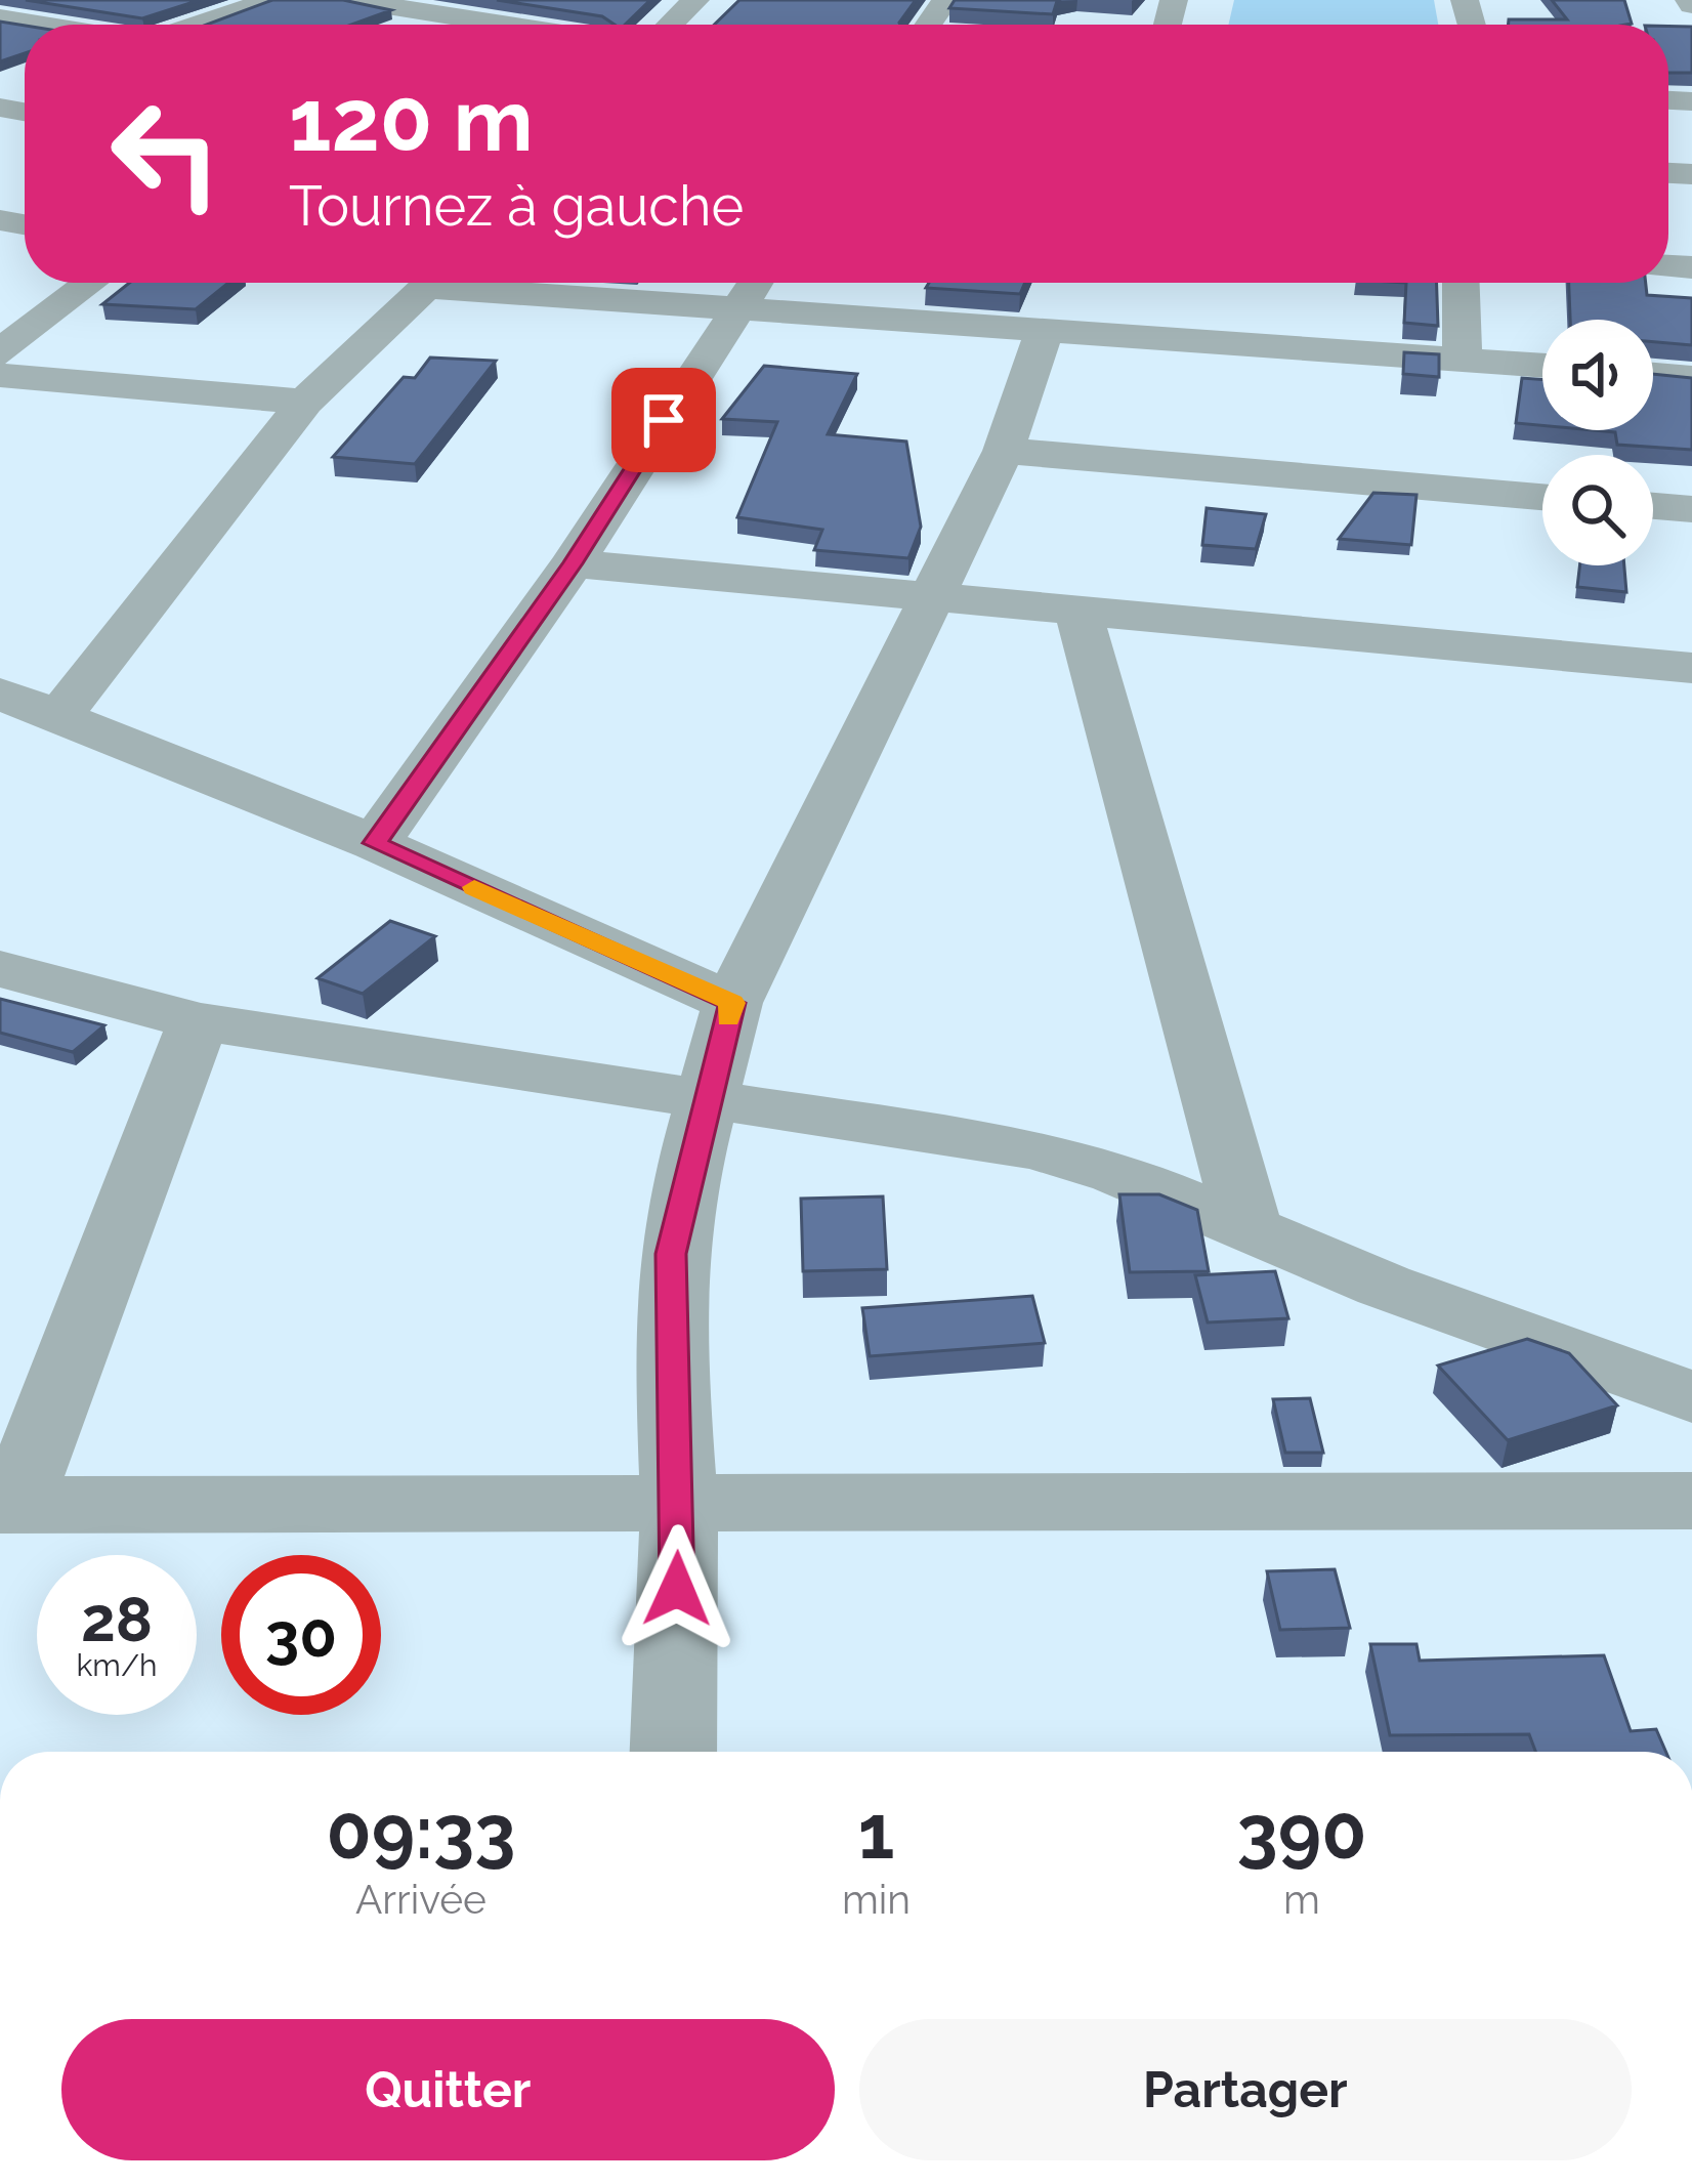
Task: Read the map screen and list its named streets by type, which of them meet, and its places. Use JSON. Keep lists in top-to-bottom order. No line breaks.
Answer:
{"page":{"turn":["120 m","Tournez à gauche"],"speed":"28 km/h","limit":"30","eta":["09:33","Arrivée","1","min","390","m"],"buttons":["Quitter","Partager"]}}
